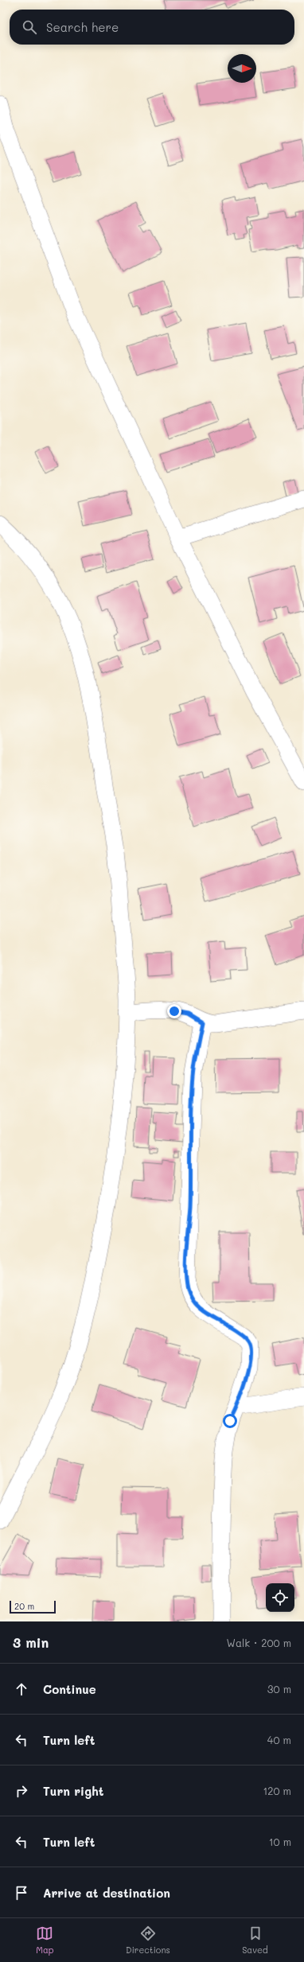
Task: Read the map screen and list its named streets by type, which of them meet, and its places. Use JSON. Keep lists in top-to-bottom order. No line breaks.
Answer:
{"scale_bar":"20 m","north":"right","page":{"search":"Search here","scale":"20 m","heading":["3 min","Walk · 200 m"],"list":[["Continue","30 m"],["Turn left","40 m"],["Turn right","120 m"],["Turn left","10 m"],"Arrive at destination"],"nav":["Map","Directions","Saved"]}}
